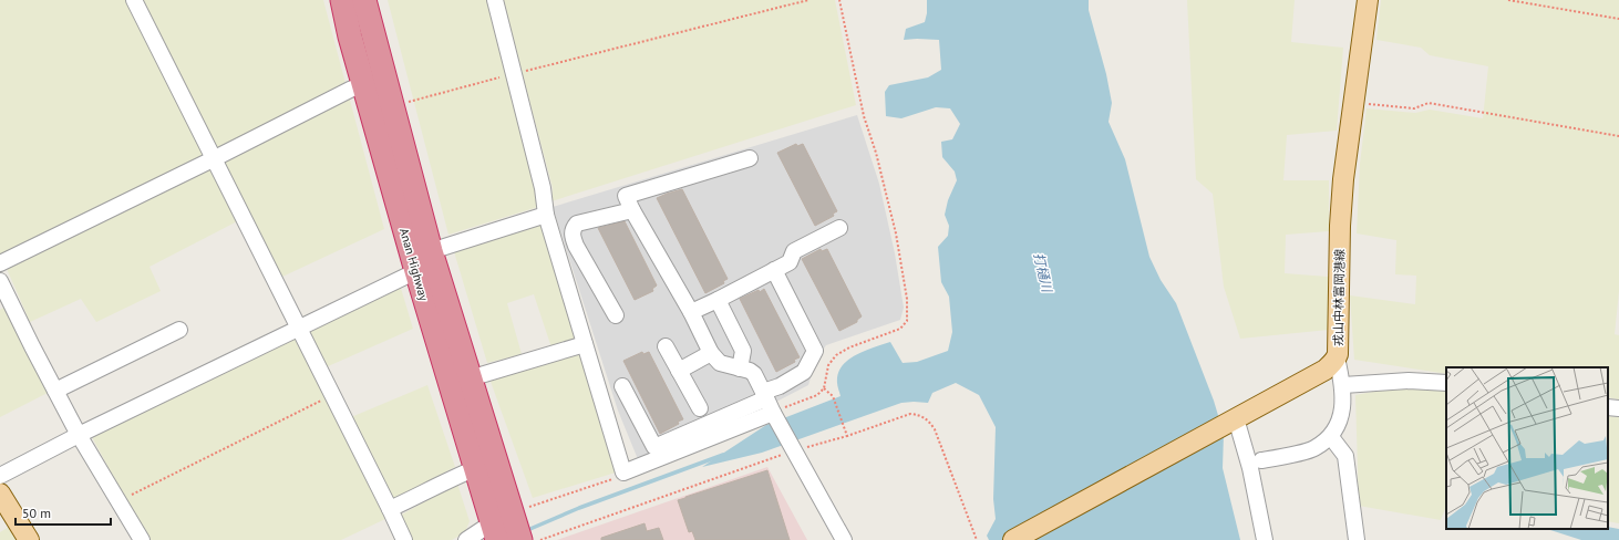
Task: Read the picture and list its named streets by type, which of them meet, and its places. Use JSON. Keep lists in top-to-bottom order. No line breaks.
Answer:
{"streets":{"highway":["Anan Highway"],"main road":["戎山中林富岡港線"]},"water":["打樋川"],"scale_bar":"50 m"}
